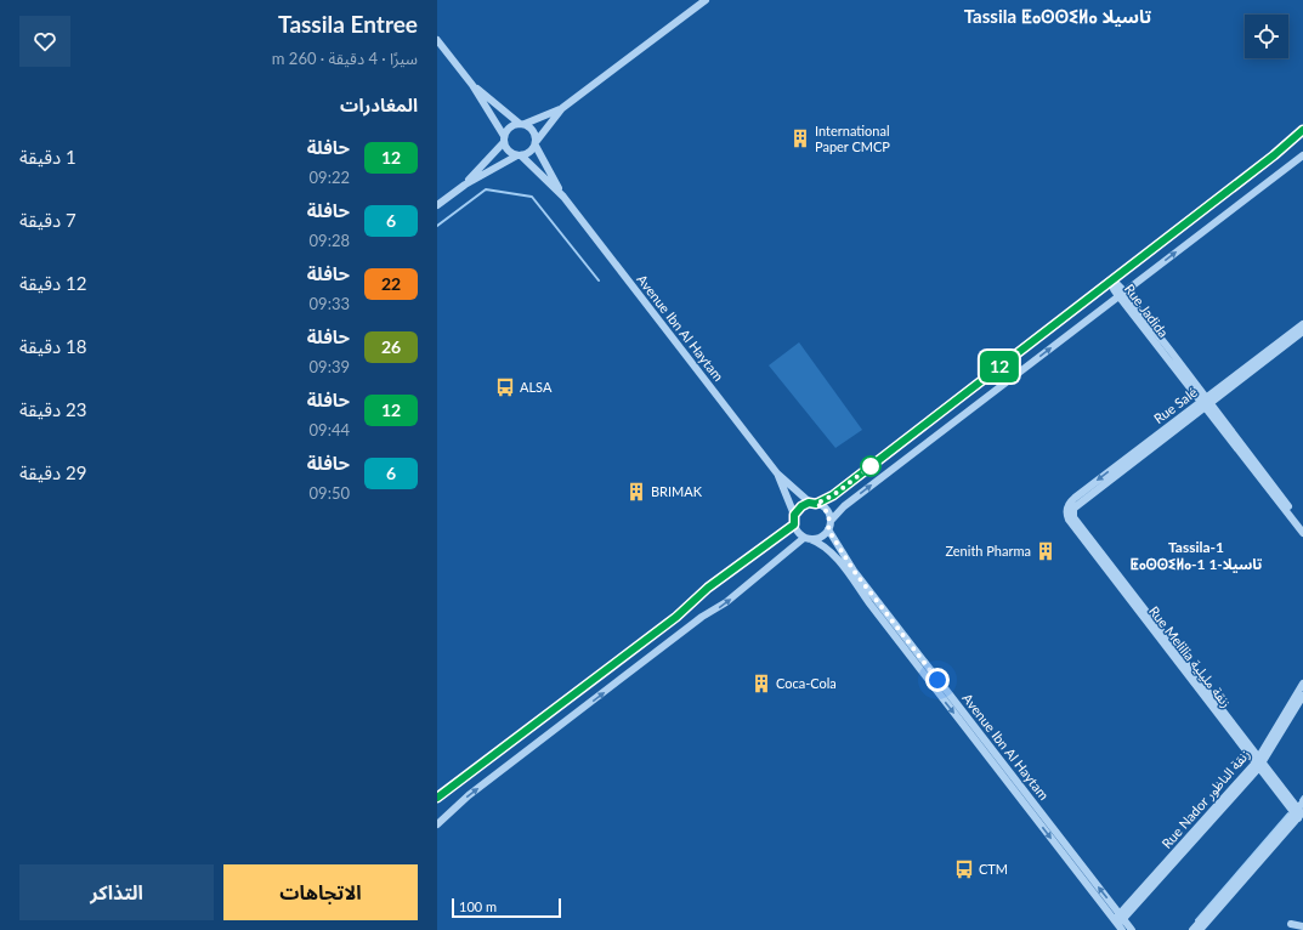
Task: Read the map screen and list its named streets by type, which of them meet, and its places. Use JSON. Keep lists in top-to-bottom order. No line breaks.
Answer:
{"streets":{"street":["Rue Jadida","Avenue Ibn Al Haytam","Rue Salé","Rue Melilia زنقة مليلية","Rue Nador زنقة الناظور"]},"crossings":[["Rue Jadida","Rue Salé"],["Avenue Ibn Al Haytam","Rue Nador زنقة الناظور"],["Rue Salé","Rue Melilia زنقة مليلية"],["Rue Melilia زنقة مليلية","Rue Nador زنقة الناظور"]],"districts":["Tassila ⵟⴰⵙⵙⵉⵍⴰ تاسيلا","Tassila-1 ⵟⴰⵙⵙⵉⵍⴰ-1 1-تاسيلا"],"places":{"building":["International Paper CMCP","BRIMAK","Zenith Pharma","Coca-Cola"],"bus stop":["ALSA","CTM"]},"lines":["bus line 12"],"scale_bar":"100 m","page":{"on_map":"12","heading":[["Tassila Entree","سيرًا · 4 دقيقة · 260 m"],"المغادرات"],"list":[{"mark":"12","name":"حافلة","note":"09:22","value":"1 دقيقة"},{"mark":"6","name":"حافلة","note":"09:28","value":"7 دقيقة"},{"mark":"22","name":"حافلة","note":"09:33","value":"12 دقيقة"},{"mark":"26","name":"حافلة","note":"09:39","value":"18 دقيقة"},{"mark":"12","name":"حافلة","note":"09:44","value":"23 دقيقة"},{"mark":"6","name":"حافلة","note":"09:50","value":"29 دقيقة"}],"buttons":["الاتجاهات","التذاكر"],"scale":"100 m"}}
